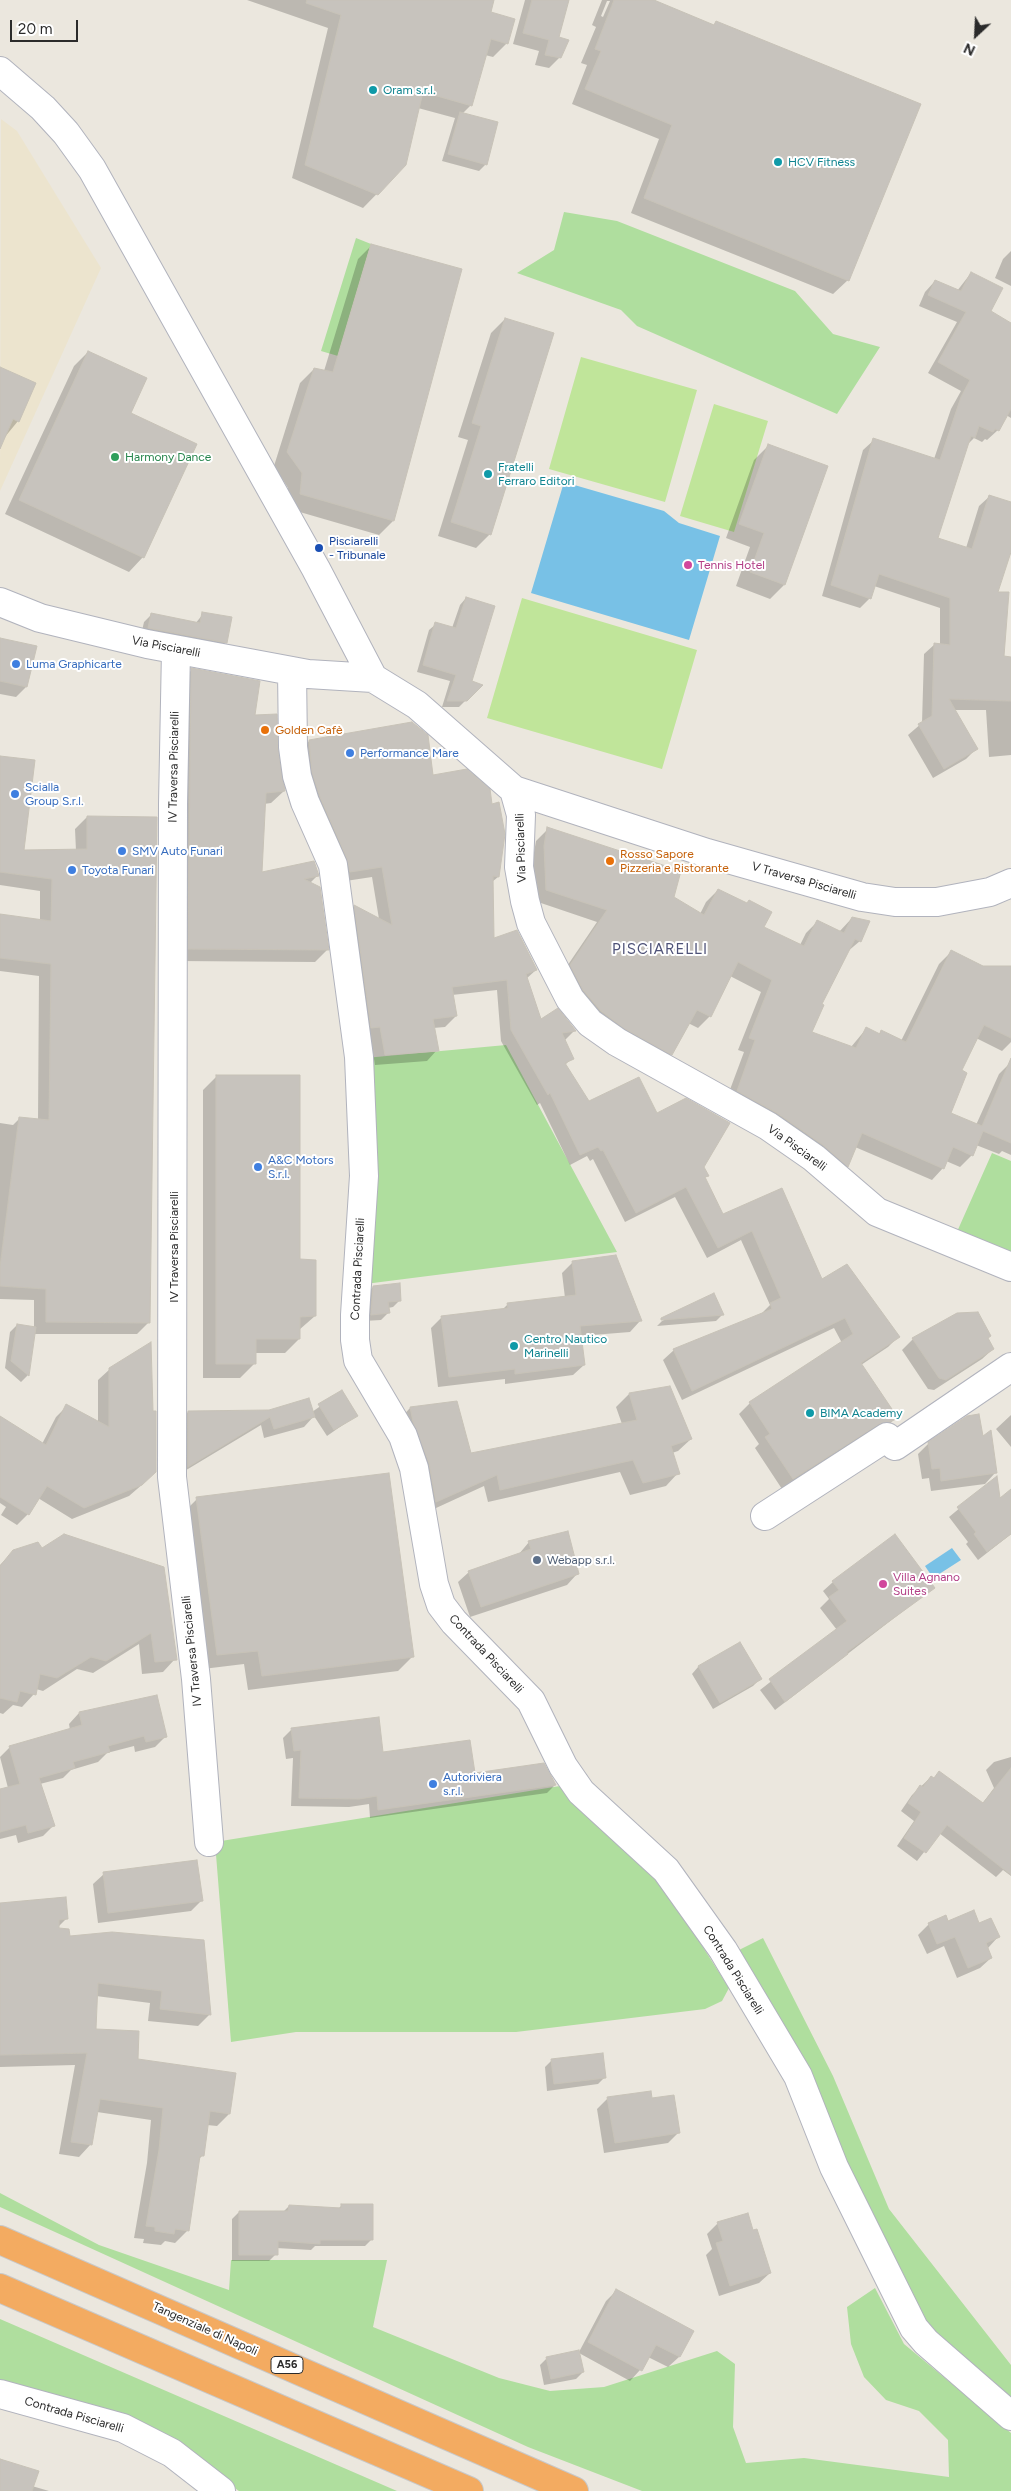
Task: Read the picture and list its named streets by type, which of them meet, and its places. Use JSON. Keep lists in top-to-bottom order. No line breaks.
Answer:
{"streets":{"highway":["Tangenziale di Napoli","A56"],"street":["Via Pisciarelli","IV Traversa Pisciarelli","V Traversa Pisciarelli","Contrada Pisciarelli"]},"crossings":[["Via Pisciarelli","IV Traversa Pisciarelli"],["Via Pisciarelli","V Traversa Pisciarelli"],["Via Pisciarelli","Contrada Pisciarelli"]],"districts":["PISCIARELLI"],"places":["Oram s.r.l.","HCV Fitness","Harmony Dance","Fratelli Ferraro Editori","Pisciarelli - Tribunale","Tennis Hotel","Luma Graphicarte","Golden Cafè","Performance Mare","Scialla Group S.r.l.","SMV Auto Funari","Rosso Sapore Pizzeria e Ristorante","Toyota Funari","A&C Motors S.r.l.","Centro Nautico Marinelli","BIMA Academy","Webapp s.r.l.","Villa Agnano Suites","Autoriviera s.r.l."],"scale_bar":"20 m","north":"bottom left"}
